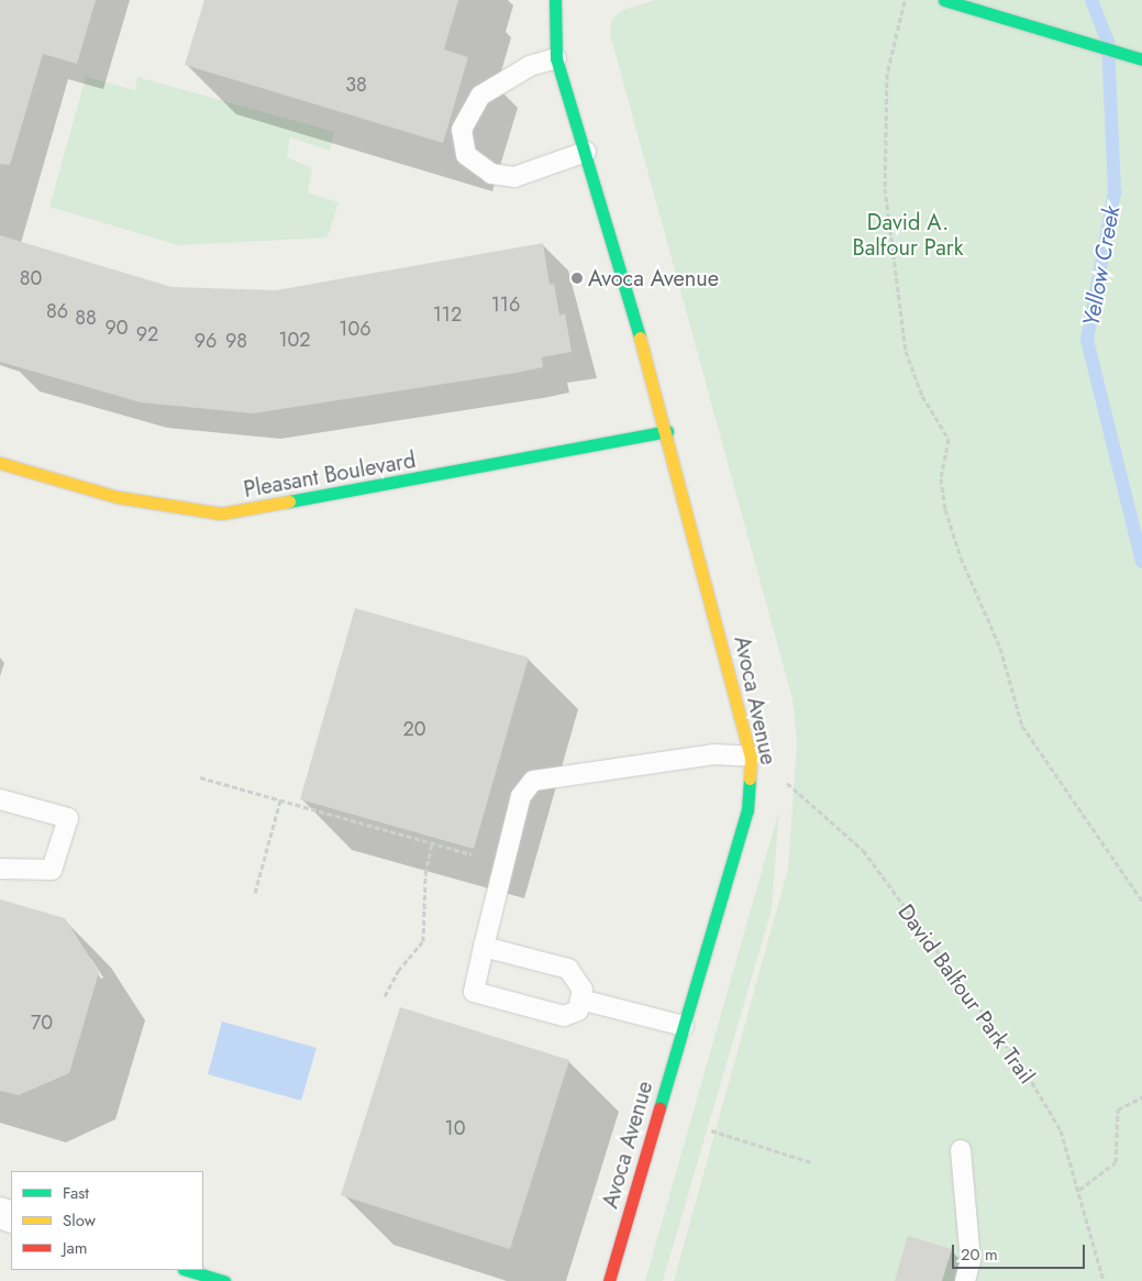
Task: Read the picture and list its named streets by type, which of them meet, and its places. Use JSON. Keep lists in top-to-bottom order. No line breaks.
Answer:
{"streets":{"street":["Pleasant Boulevard","Avoca Avenue"],"path":["David Balfour Park Trail"]},"crossings":[["Pleasant Boulevard","Avoca Avenue"],["Avoca Avenue","David Balfour Park Trail"]],"water":["Yellow Creek"],"parks":["David A. Balfour Park"],"places":["Avoca Avenue"],"house_numbers":["38","80","116","86","112","88","90","106","92","102","96","98","20","70","10"],"legend":["Fast","Slow","Jam"],"scale_bar":"20 m"}
